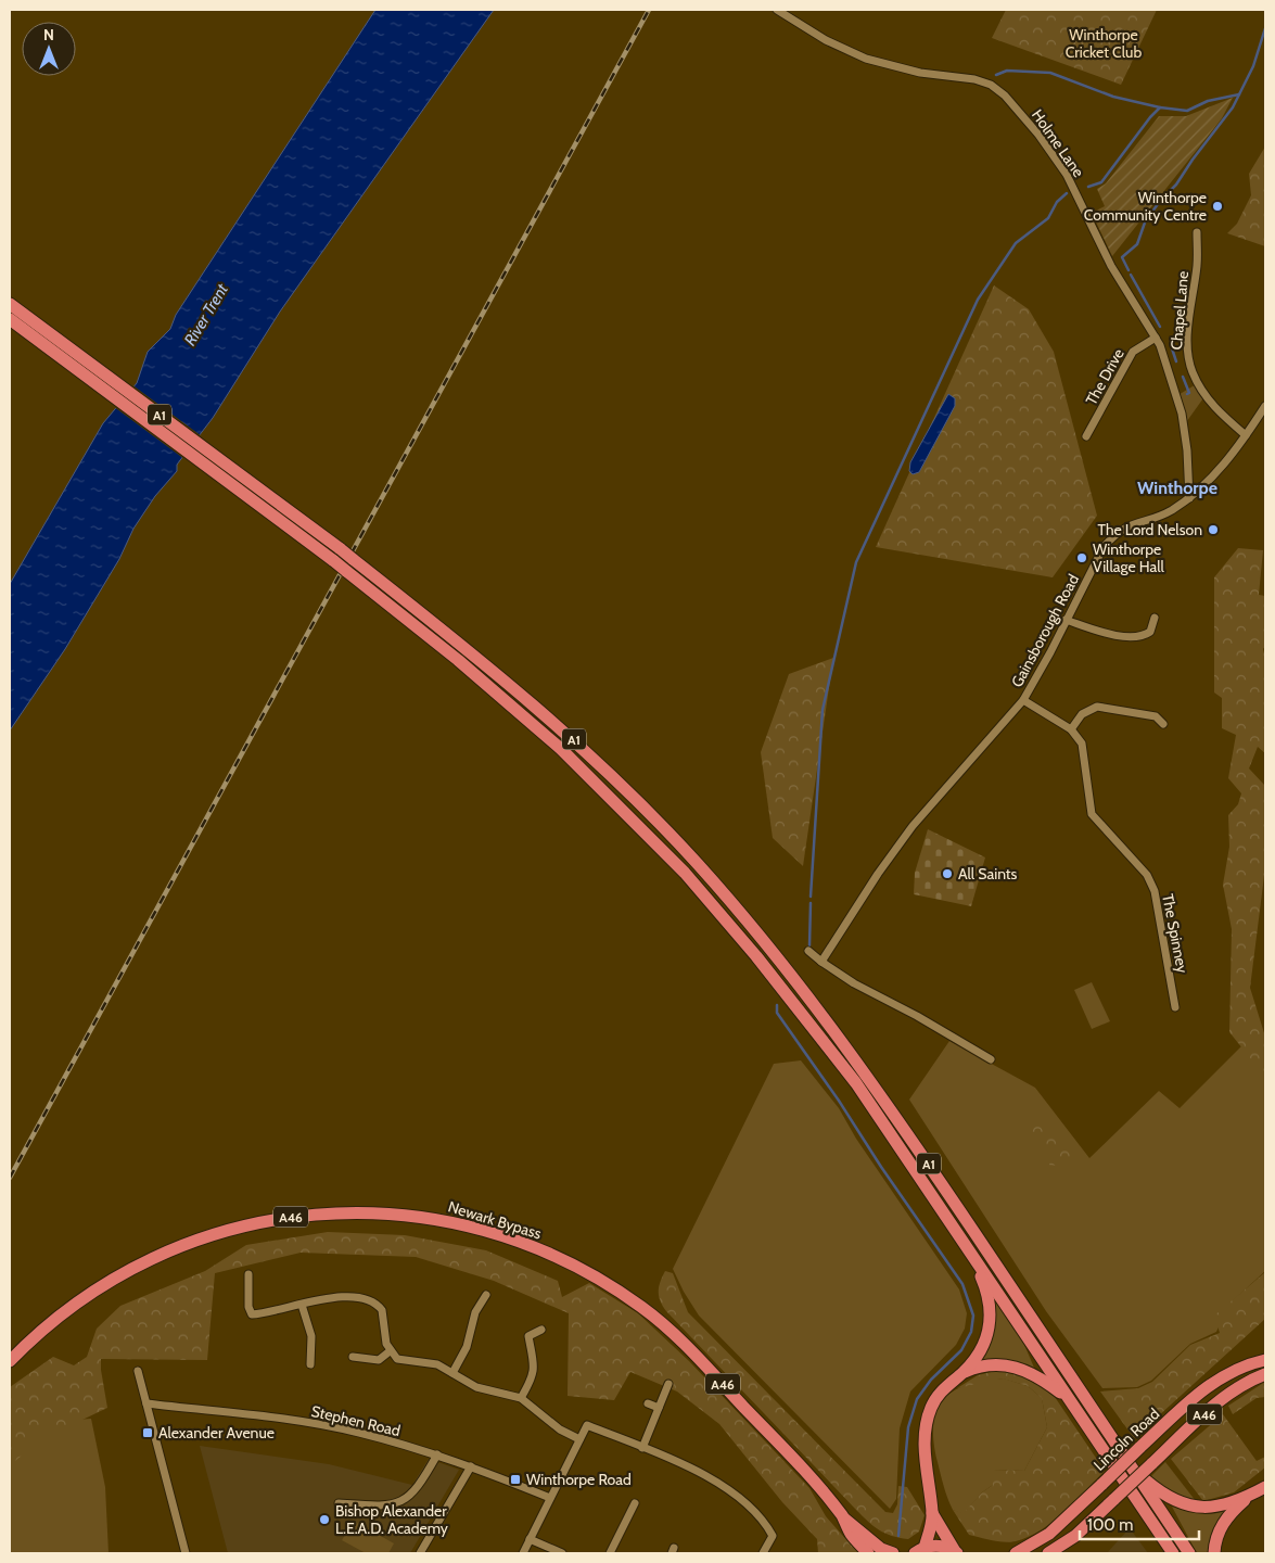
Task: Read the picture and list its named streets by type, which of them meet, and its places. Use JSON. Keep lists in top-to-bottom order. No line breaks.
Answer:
{"streets":{"highway":["A1","A46","Newark Bypass","Lincoln Road"],"street":["Holme Lane","Chapel Lane","The Drive","Gainsborough Road","The Spinney","Stephen Road"]},"crossings":[["Holme Lane","The Drive"],["Holme Lane","Gainsborough Road"],["Chapel Lane","Gainsborough Road"],["A46","Lincoln Road"]],"districts":["Winthorpe"],"water":["River Trent"],"parks":["Winthorpe Cricket Club"],"places":{"other":["Winthorpe Community Centre","The Lord Nelson","Winthorpe Village Hall","All Saints","Bishop Alexander L.E.A.D. Academy"],"transit":["Alexander Avenue","Winthorpe Road"]},"scale_bar":"100 m","north":"top"}
